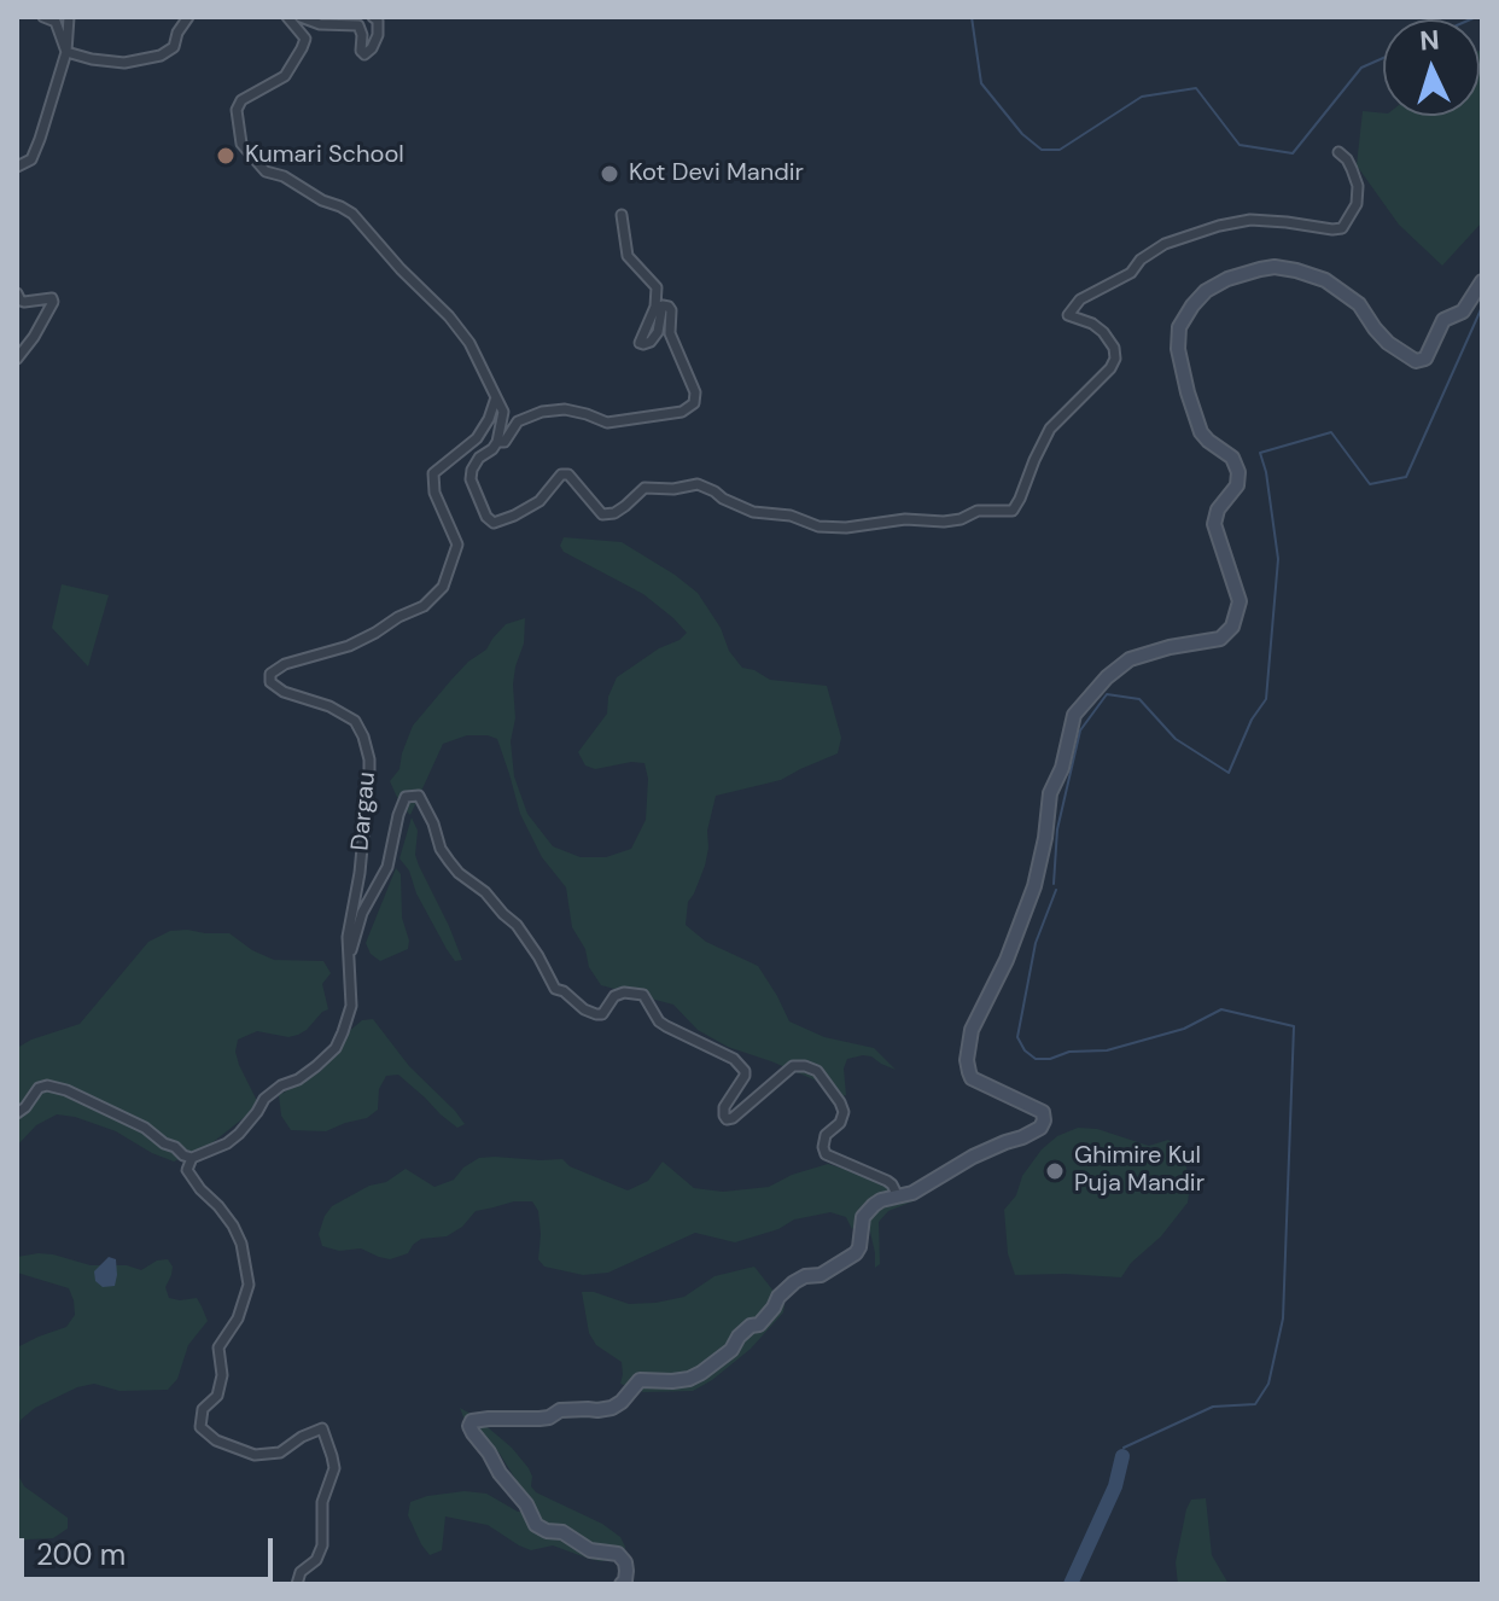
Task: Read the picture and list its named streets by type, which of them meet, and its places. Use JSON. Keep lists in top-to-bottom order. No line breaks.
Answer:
{"streets":{"street":["Dargau"]},"places":["Kumari School","Kot Devi Mandir","Ghimire Kul Puja Mandir"],"scale_bar":"200 m","north":"top"}
